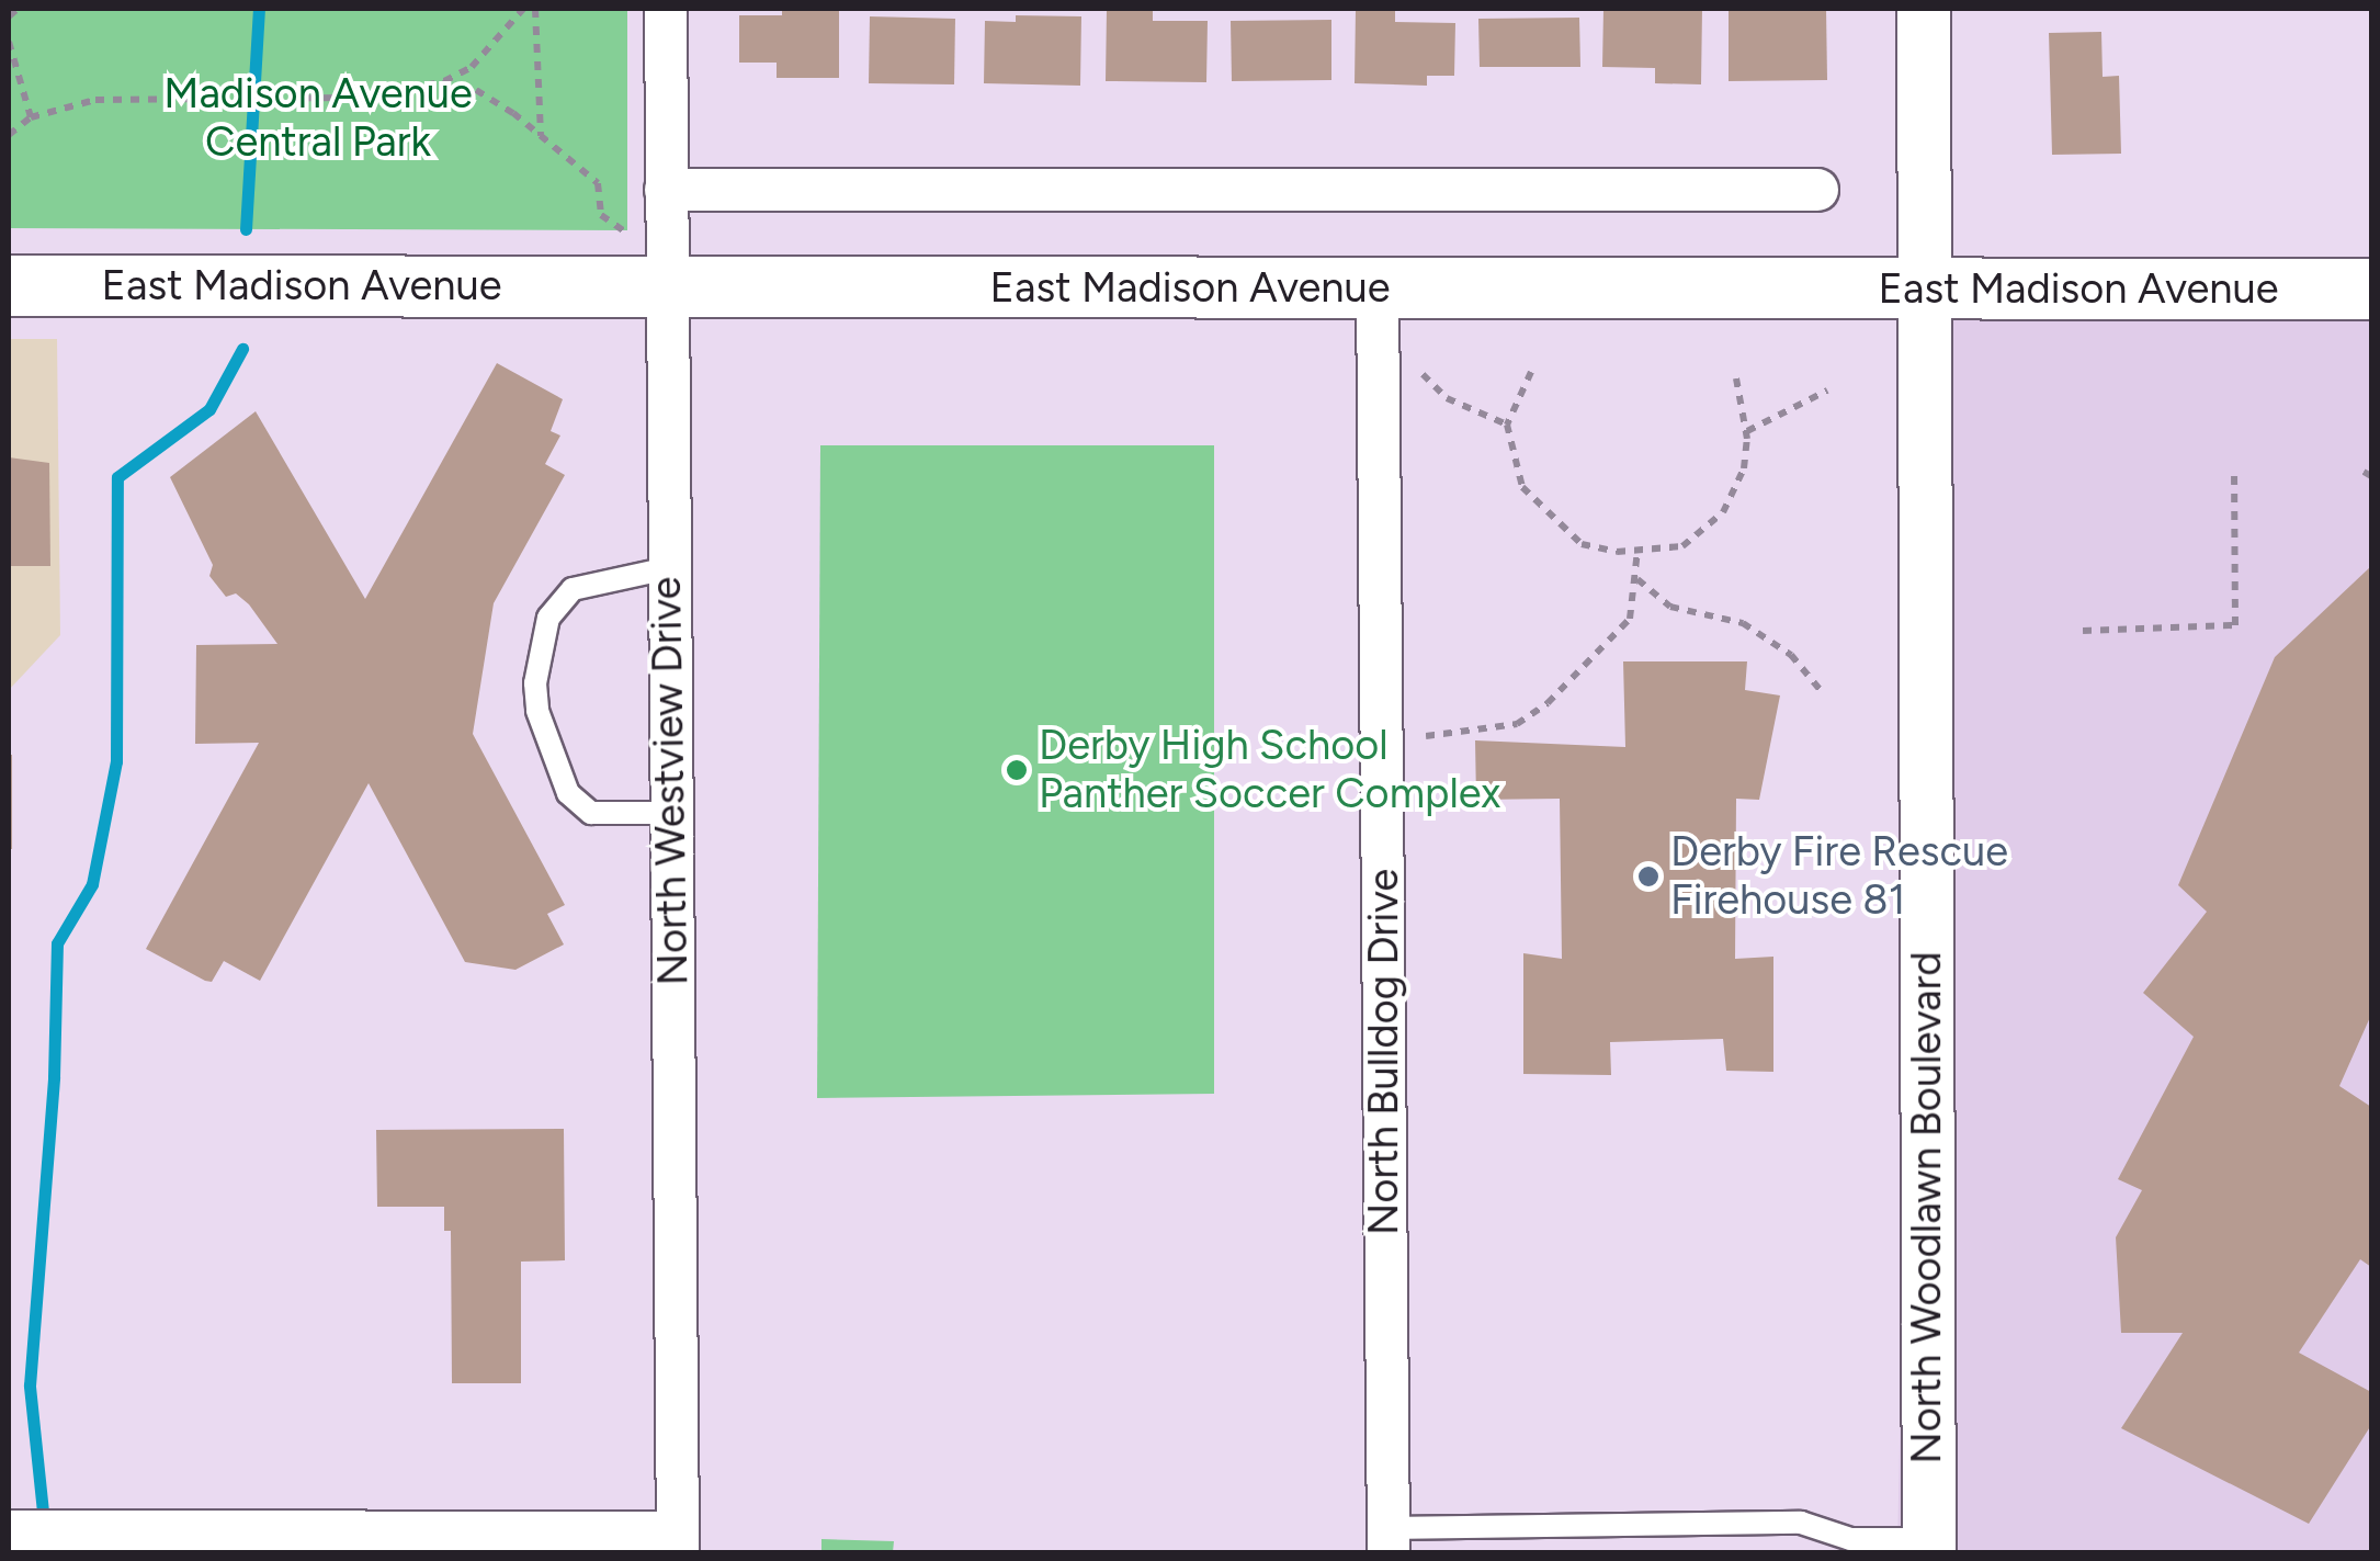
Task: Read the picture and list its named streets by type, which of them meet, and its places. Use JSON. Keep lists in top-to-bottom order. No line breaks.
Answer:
{"streets":{"main road":["East Madison Avenue"],"street":["North Westview Drive","North Bulldog Drive","North Woodlawn Boulevard"]},"crossings":[["East Madison Avenue","North Westview Drive"],["East Madison Avenue","North Bulldog Drive"],["East Madison Avenue","North Woodlawn Boulevard"]],"parks":["Madison Avenue Central Park"],"places":["Derby High School Panther Soccer Complex","Derby Fire Rescue Firehouse 81"]}
